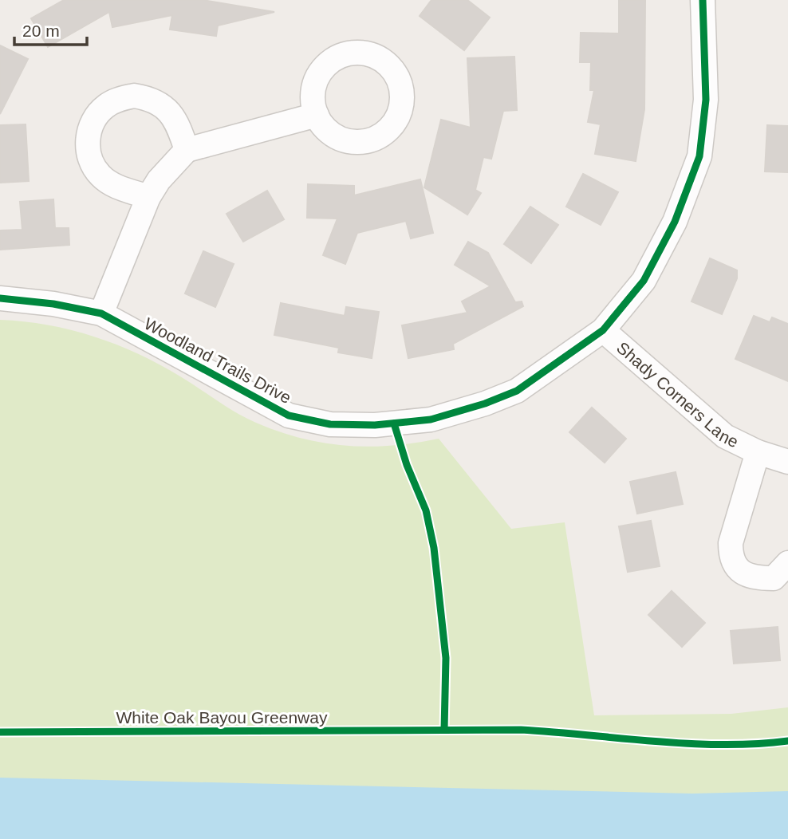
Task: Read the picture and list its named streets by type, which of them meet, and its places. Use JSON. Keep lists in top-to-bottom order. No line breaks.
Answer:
{"streets":{"street":["Woodland Trails Drive","Shady Corners Lane"],"cycle path":["White Oak Bayou Greenway"]},"crossings":[["Woodland Trails Drive","Shady Corners Lane"]],"scale_bar":"20 m"}
